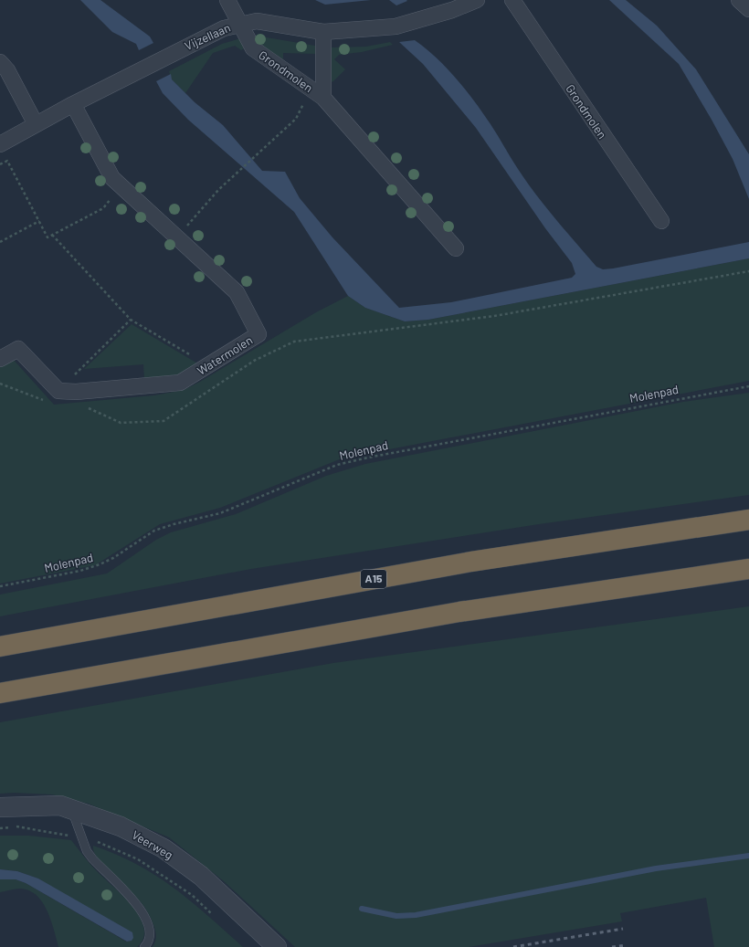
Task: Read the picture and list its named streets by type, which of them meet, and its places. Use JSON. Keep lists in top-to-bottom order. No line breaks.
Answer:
{"streets":{"highway":["A15"],"street":["Vijzellaan","Grondmolen","Watermolen","Veerweg"],"path":["Molenpad"]},"crossings":[["Vijzellaan","Grondmolen"],["Vijzellaan","Watermolen"]]}
